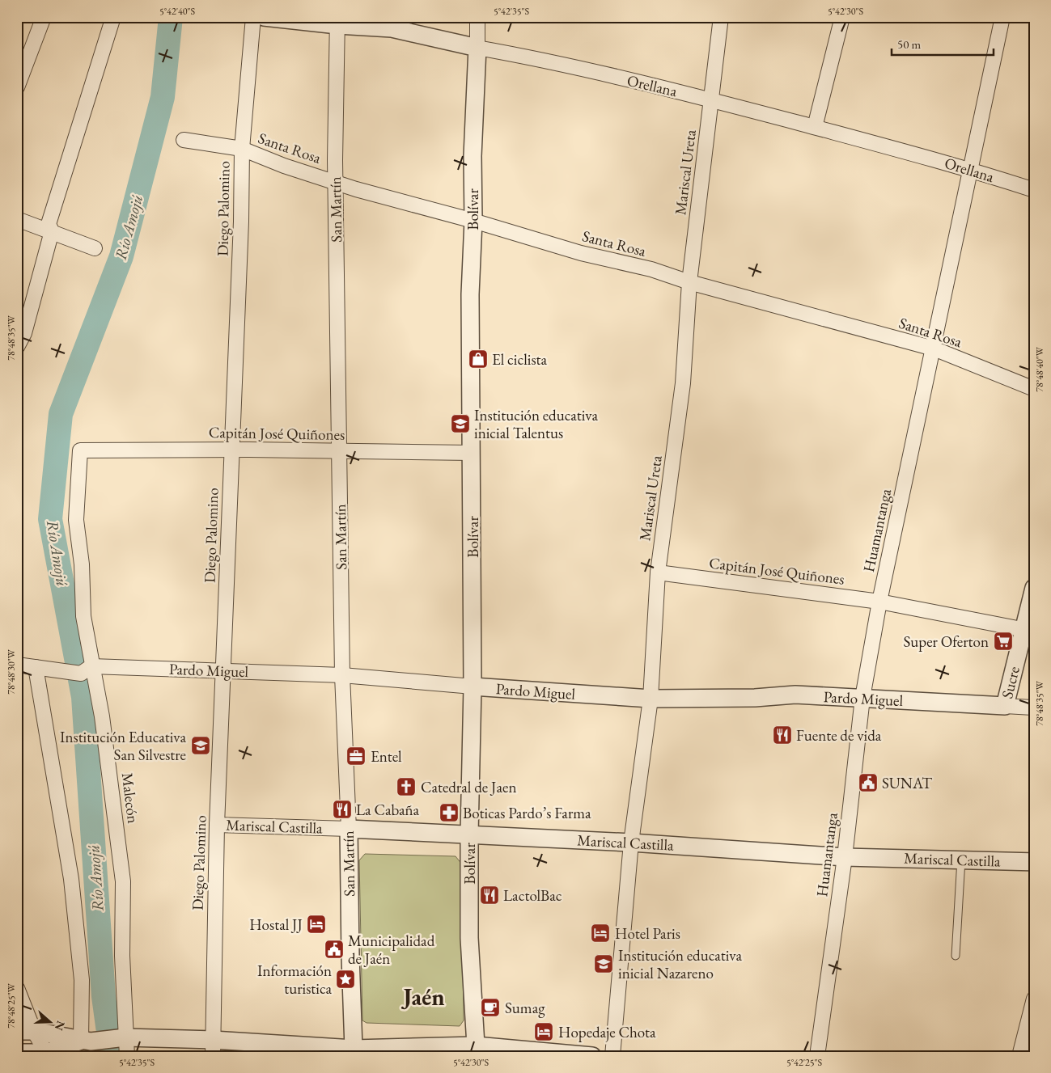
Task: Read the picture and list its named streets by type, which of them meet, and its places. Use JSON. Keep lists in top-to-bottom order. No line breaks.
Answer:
{"streets":{"street":["Orellana","Santa Rosa","Mariscal Ureta","Diego Palomino","San Martín","Bolívar","Capitán José Quiñones","Huamantanga","Pardo Miguel","Sucre","Malecón","Mariscal Castilla"]},"crossings":[["Orellana","Mariscal Ureta"],["Orellana","San Martín"],["Orellana","Bolívar"],["Orellana","Huamantanga"],["Santa Rosa","Mariscal Ureta"],["Santa Rosa","Diego Palomino"],["Santa Rosa","San Martín"],["Santa Rosa","Bolívar"],["Santa Rosa","Huamantanga"],["Mariscal Ureta","Capitán José Quiñones"],["Mariscal Ureta","Pardo Miguel"],["Mariscal Ureta","Mariscal Castilla"],["Diego Palomino","Capitán José Quiñones"],["Diego Palomino","Pardo Miguel"],["Diego Palomino","Mariscal Castilla"],["San Martín","Capitán José Quiñones"],["San Martín","Pardo Miguel"],["San Martín","Mariscal Castilla"],["Bolívar","Capitán José Quiñones"],["Bolívar","Pardo Miguel"],["Bolívar","Mariscal Castilla"],["Capitán José Quiñones","Huamantanga"],["Capitán José Quiñones","Sucre"],["Capitán José Quiñones","Malecón"],["Huamantanga","Pardo Miguel"],["Huamantanga","Mariscal Castilla"],["Pardo Miguel","Sucre"],["Pardo Miguel","Malecón"]],"districts":["Jaén"],"water":["Río Amojú"],"places":{"shop":["El ciclista"],"school or university":["Institución educativa inicial Talentus","Institución Educativa San Silvestre","Institución educativa inicial Nazareno"],"supermarket":["Super Oferton"],"restaurant":["Fuente de vida","La Cabaña","LactolBac"],"office":["Entel"],"public building":["SUNAT","Municipalidad de Jaén"],"church":["Catedral de Jaen"],"pharmacy":["Boticas Pardo’s Farma"],"hotel":["Hostal JJ","Hotel Paris","Hopedaje Chota"],"place":["Información turistica"],"cafe":["Sumag"]},"scale_bar":"50 m","north":"right","coordinates":["5°42'40\"S","5°42'35\"S","5°42'30\"S","78°48'35\"W","78°48'40\"W","78°48'30\"W","78°48'25\"W","5°42'25\"S"]}
